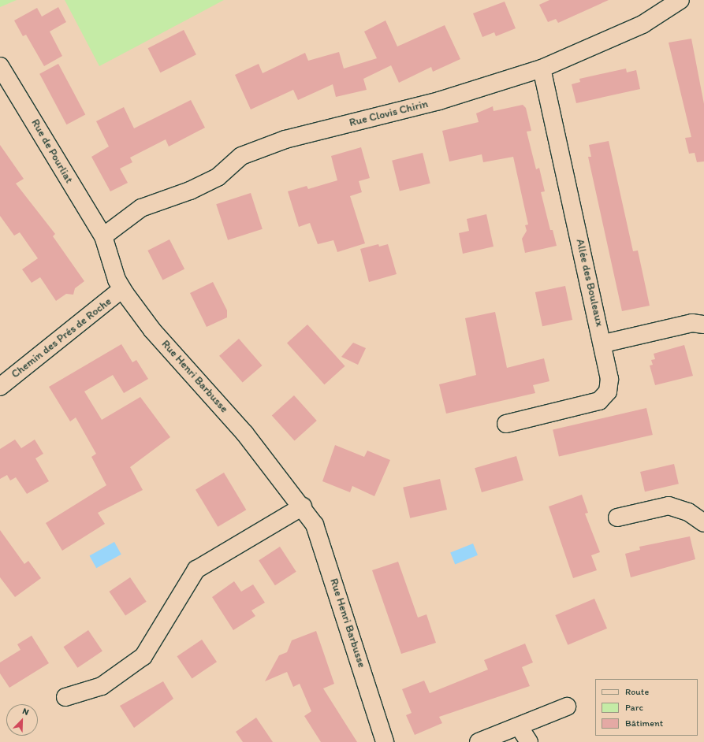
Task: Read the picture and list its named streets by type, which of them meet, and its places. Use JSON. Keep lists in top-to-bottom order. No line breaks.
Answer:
{"streets":{"street":["Rue Clovis Chirin","Rue de Pourliat","Allée des Bouleaux","Chemin des Prés de Roche","Rue Henri Barbusse"]},"crossings":[["Rue Clovis Chirin","Rue de Pourliat"],["Rue Clovis Chirin","Allée des Bouleaux"],["Rue Clovis Chirin","Rue Henri Barbusse"],["Rue de Pourliat","Rue Henri Barbusse"],["Chemin des Prés de Roche","Rue Henri Barbusse"]],"legend":["Route","Parc","Bâtiment"],"north":"top right"}
